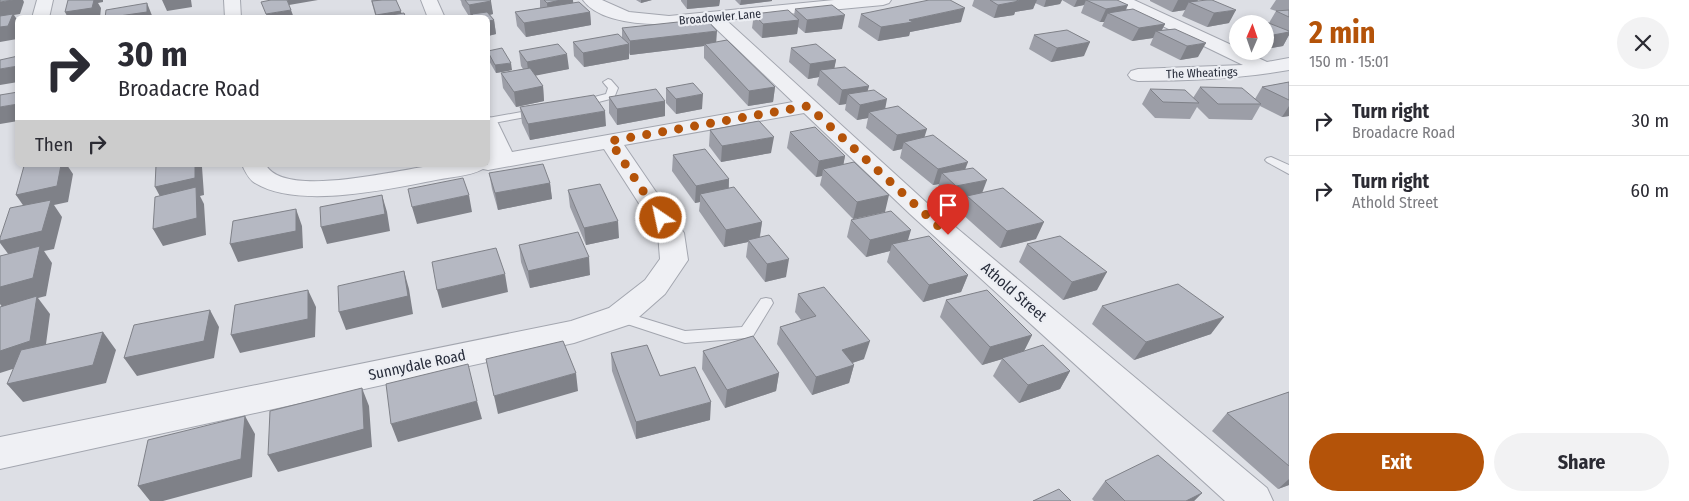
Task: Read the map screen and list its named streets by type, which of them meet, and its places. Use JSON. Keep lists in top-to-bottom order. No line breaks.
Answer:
{"streets":{"street":["Broadowler Lane","The Wheatings","Athold Street","Sunnydale Road"]},"crossings":[["Broadowler Lane","Athold Street"]],"north":"top","page":{"heading":["2 min","150 m · 15:01"],"turn":["30 m","Broadacre Road"],"list":[{"name":"Turn right","note":"Broadacre Road","value":"30 m"},{"name":"Turn right","note":"Athold Street","value":"60 m"}],"then":"Then","buttons":["Exit","Share"]}}
